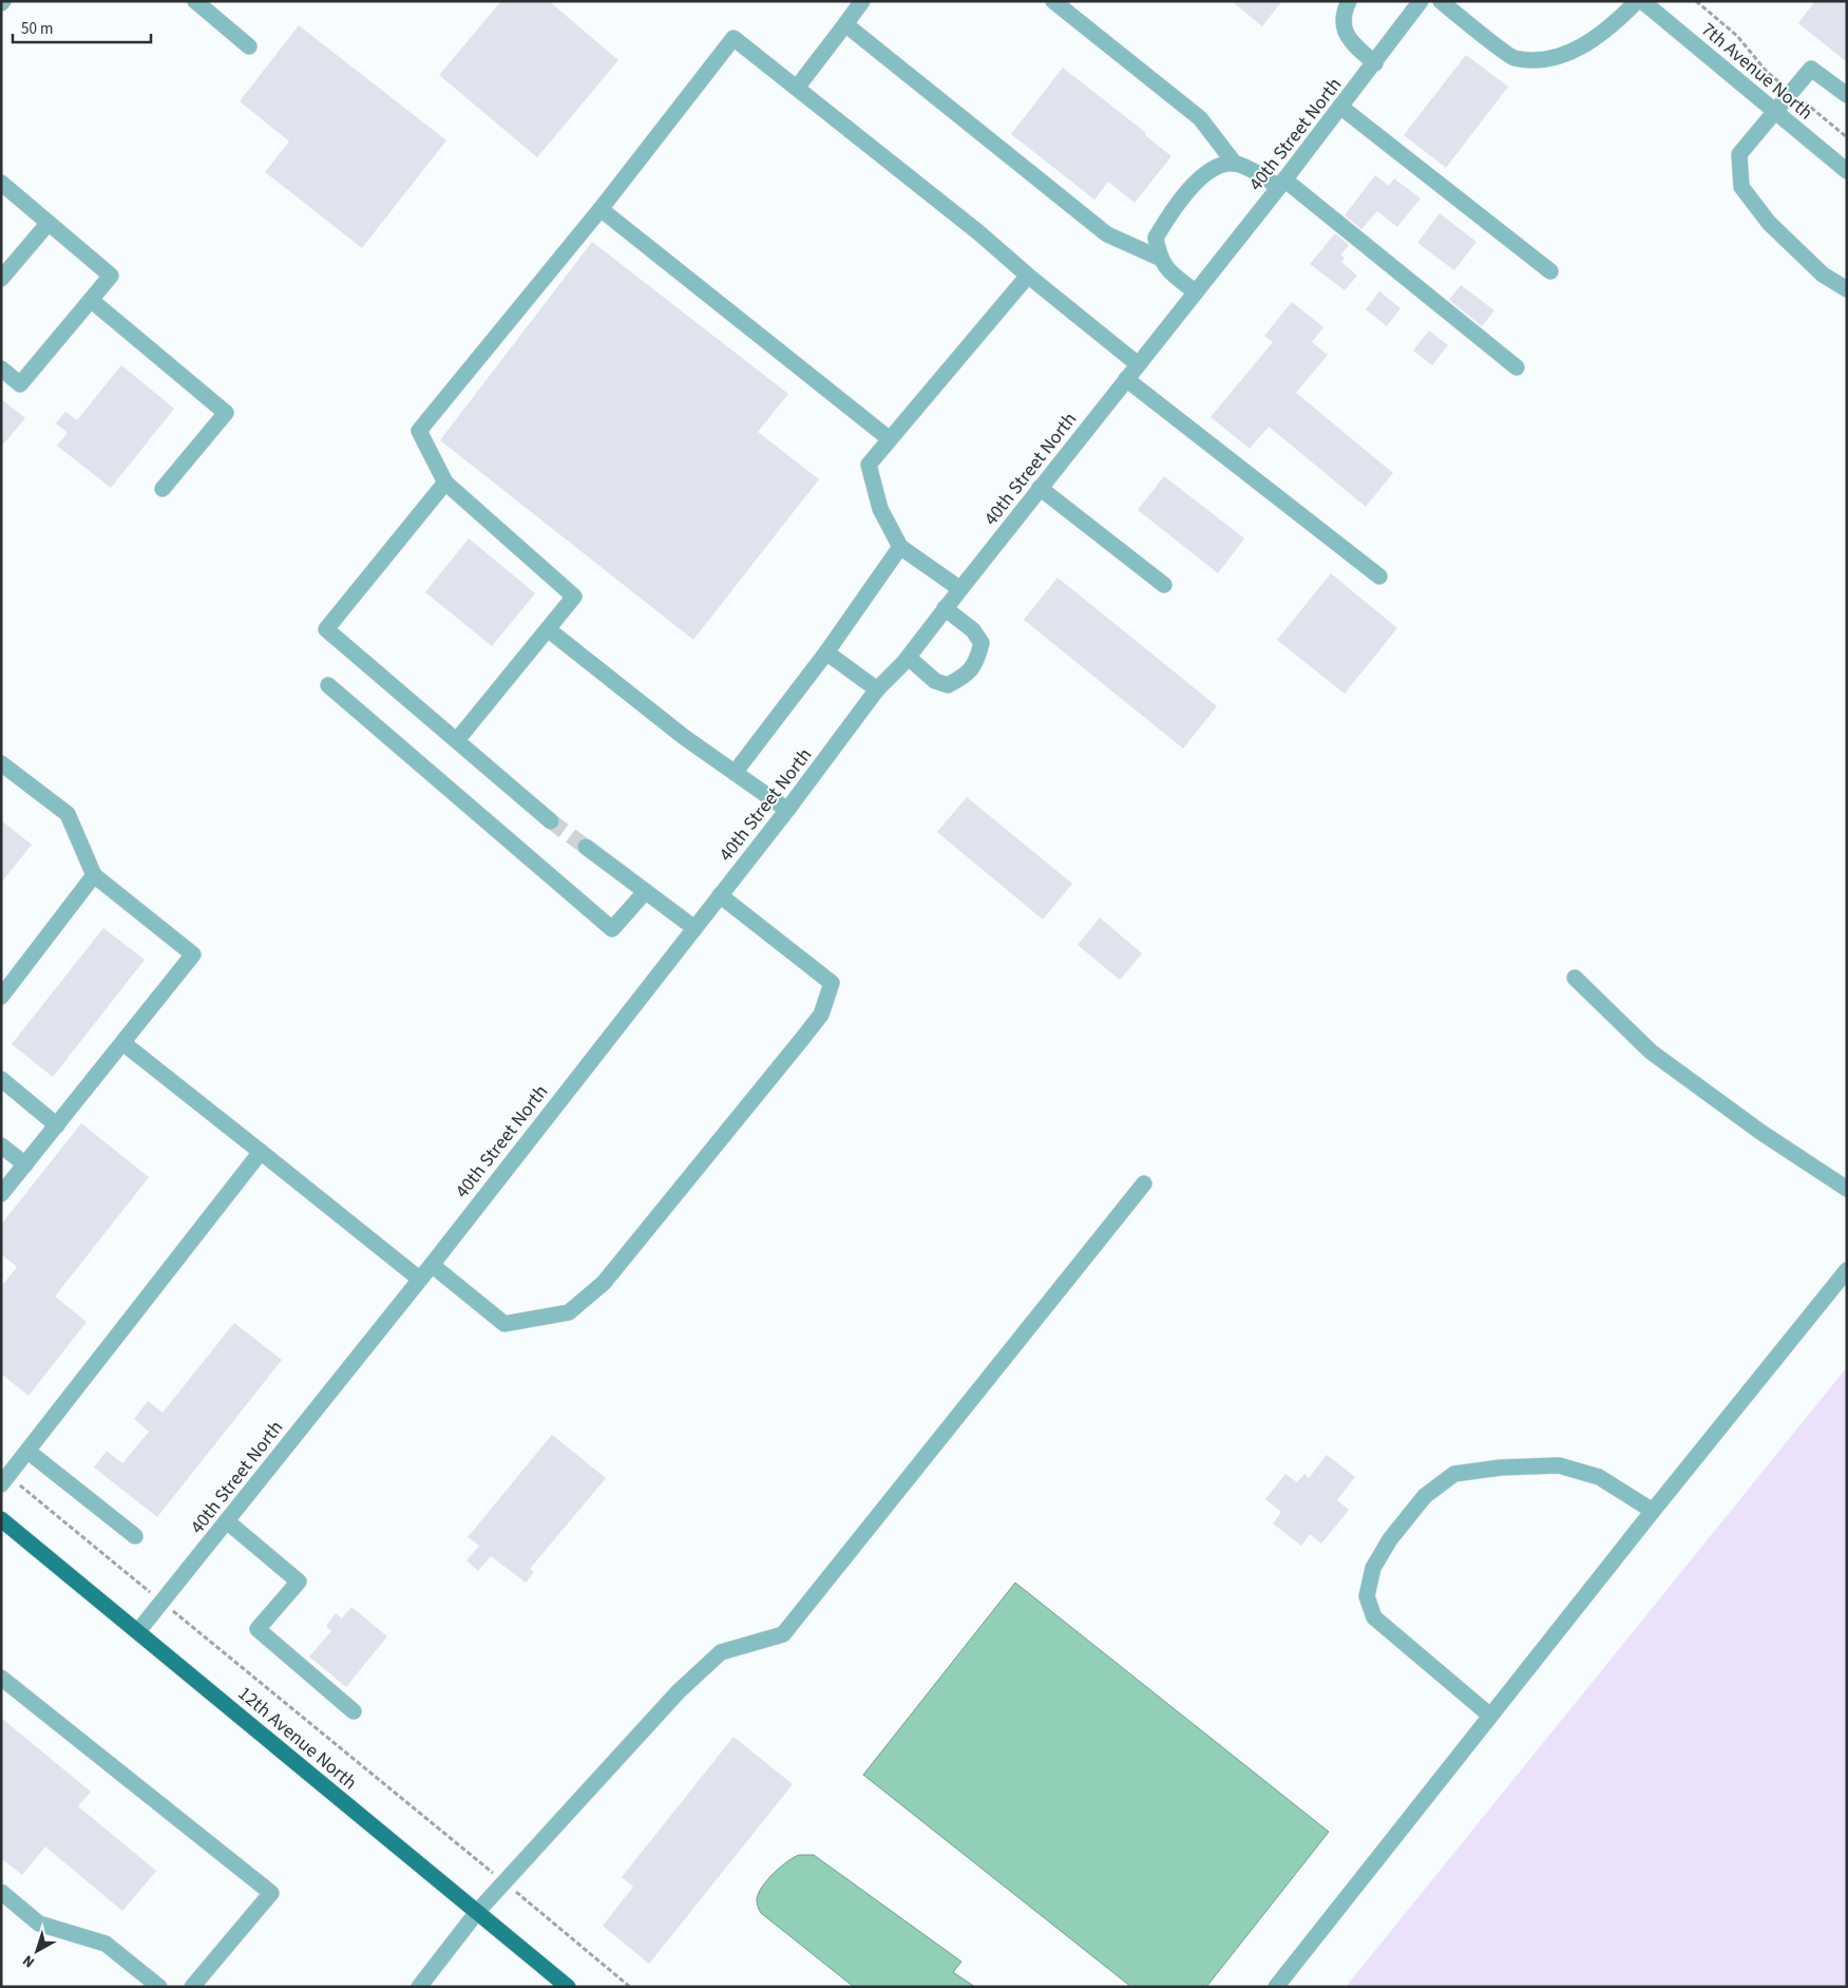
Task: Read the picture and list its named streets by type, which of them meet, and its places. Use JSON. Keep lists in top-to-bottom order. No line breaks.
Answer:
{"streets":{"main road":["12th Avenue North"],"street":["7th Avenue North","40th Street North"]},"crossings":[["40th Street North","12th Avenue North"]],"scale_bar":"50 m","north":"bottom left"}
